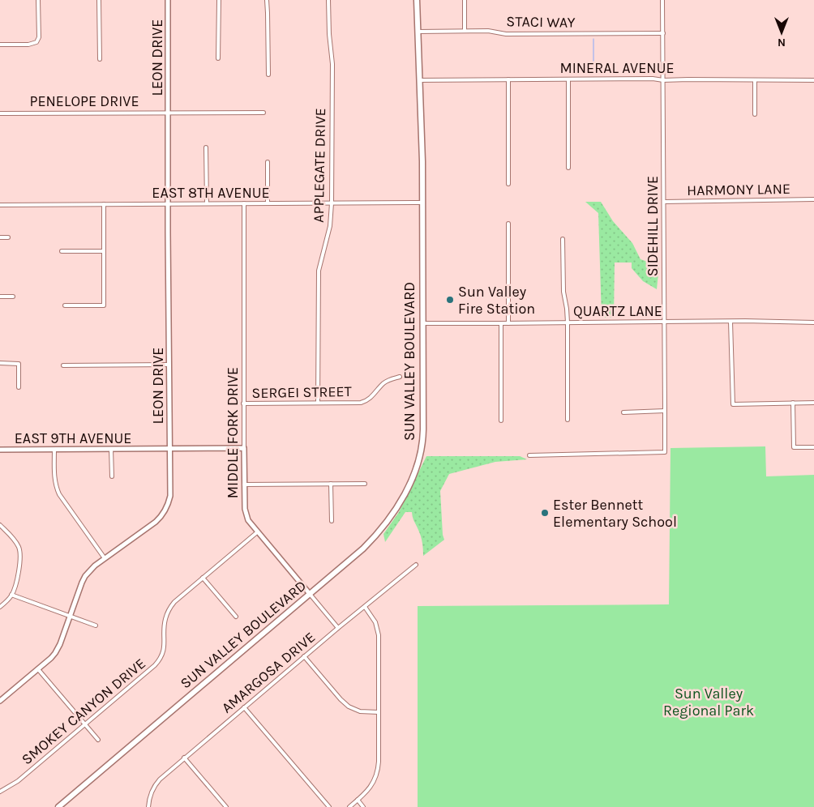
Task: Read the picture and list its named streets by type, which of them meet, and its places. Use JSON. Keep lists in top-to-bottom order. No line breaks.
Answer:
{"streets":{"main road":["SUN VALLEY BOULEVARD"],"street":["STACI WAY","LEON DRIVE","MINERAL AVENUE","PENELOPE DRIVE","APPLEGATE DRIVE","HARMONY LANE","EAST 8TH AVENUE","SIDEHILL DRIVE","QUARTZ LANE","SERGEI STREET","MIDDLE FORK DRIVE","EAST 9TH AVENUE","AMARGOSA DRIVE","SMOKEY CANYON DRIVE"]},"crossings":[["STACI WAY","SIDEHILL DRIVE"],["STACI WAY","SUN VALLEY BOULEVARD"],["LEON DRIVE","PENELOPE DRIVE"],["LEON DRIVE","EAST 8TH AVENUE"],["LEON DRIVE","EAST 9TH AVENUE"],["MINERAL AVENUE","SIDEHILL DRIVE"],["MINERAL AVENUE","SUN VALLEY BOULEVARD"],["APPLEGATE DRIVE","EAST 8TH AVENUE"],["APPLEGATE DRIVE","SERGEI STREET"],["HARMONY LANE","SIDEHILL DRIVE"],["EAST 8TH AVENUE","SUN VALLEY BOULEVARD"],["EAST 8TH AVENUE","MIDDLE FORK DRIVE"],["SIDEHILL DRIVE","QUARTZ LANE"],["QUARTZ LANE","SUN VALLEY BOULEVARD"],["SUN VALLEY BOULEVARD","MIDDLE FORK DRIVE"],["SERGEI STREET","MIDDLE FORK DRIVE"],["MIDDLE FORK DRIVE","EAST 9TH AVENUE"],["MIDDLE FORK DRIVE","AMARGOSA DRIVE"],["MIDDLE FORK DRIVE","SMOKEY CANYON DRIVE"]],"parks":["Sun Valley Regional Park"],"places":["Sun Valley Fire Station","Ester Bennett Elementary School"],"north":"bottom"}
